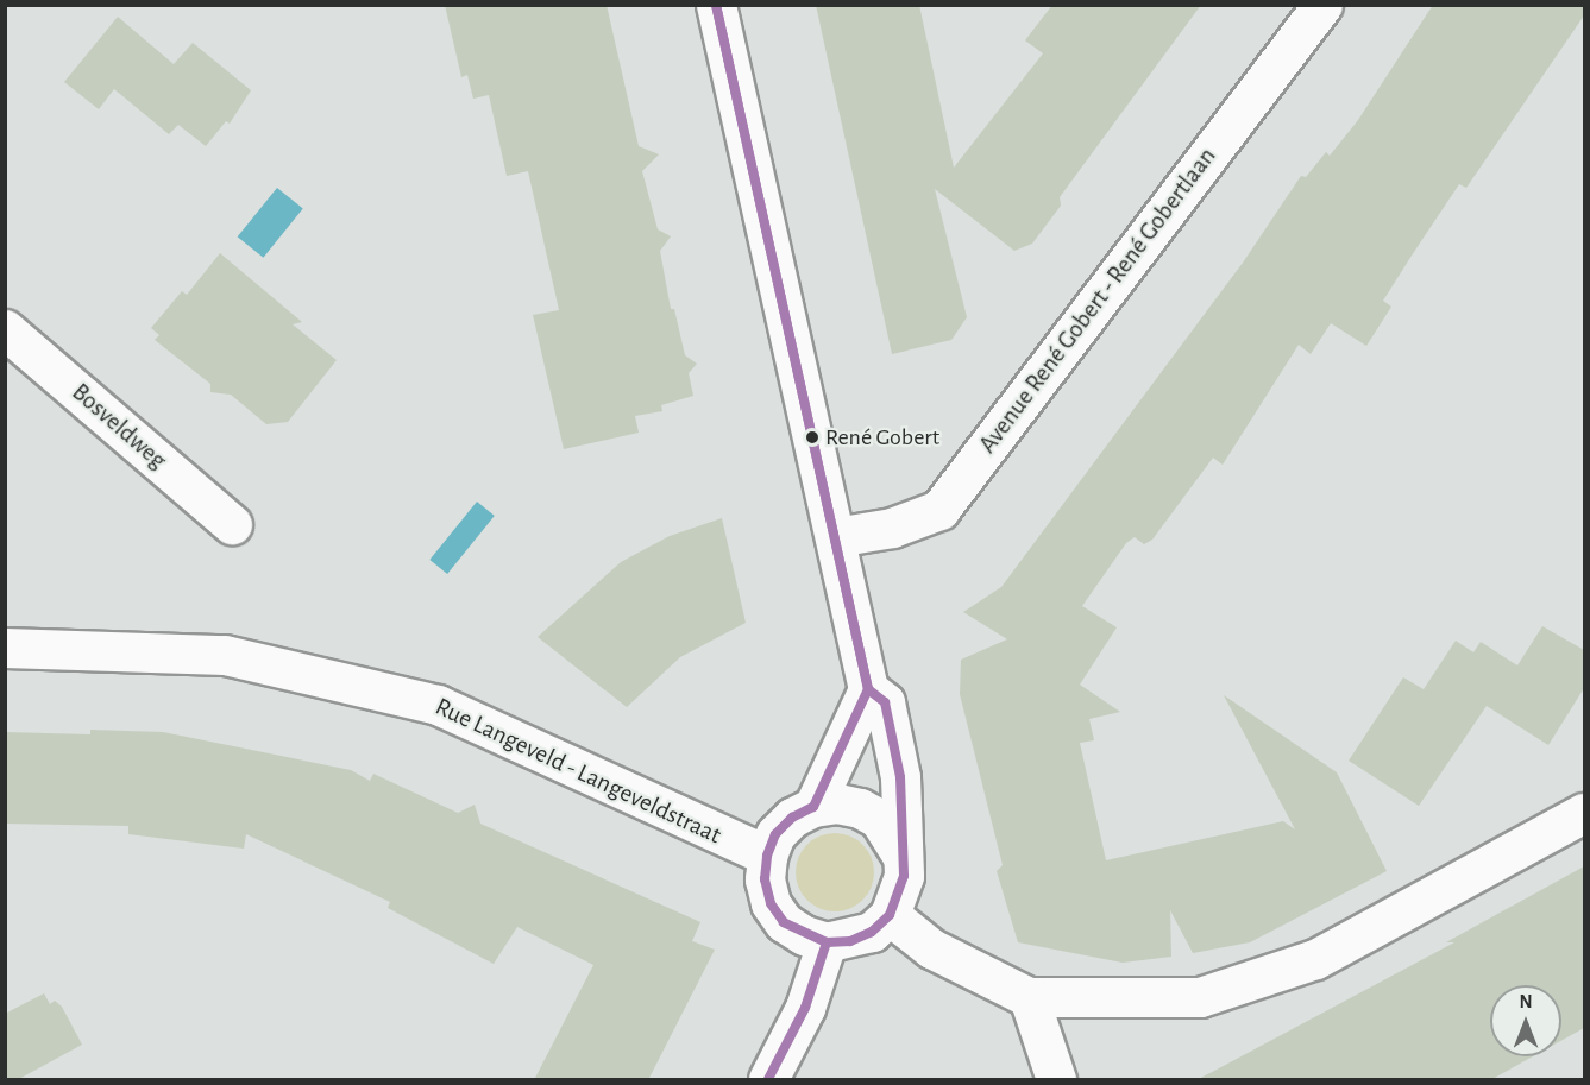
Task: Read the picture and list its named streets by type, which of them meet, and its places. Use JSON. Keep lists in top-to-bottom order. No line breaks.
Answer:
{"streets":{"street":["Avenue René Gobert - René Gobertlaan","Bosveldweg","Rue Langeveld - Langeveldstraat"]},"places":["René Gobert"],"north":"top"}
